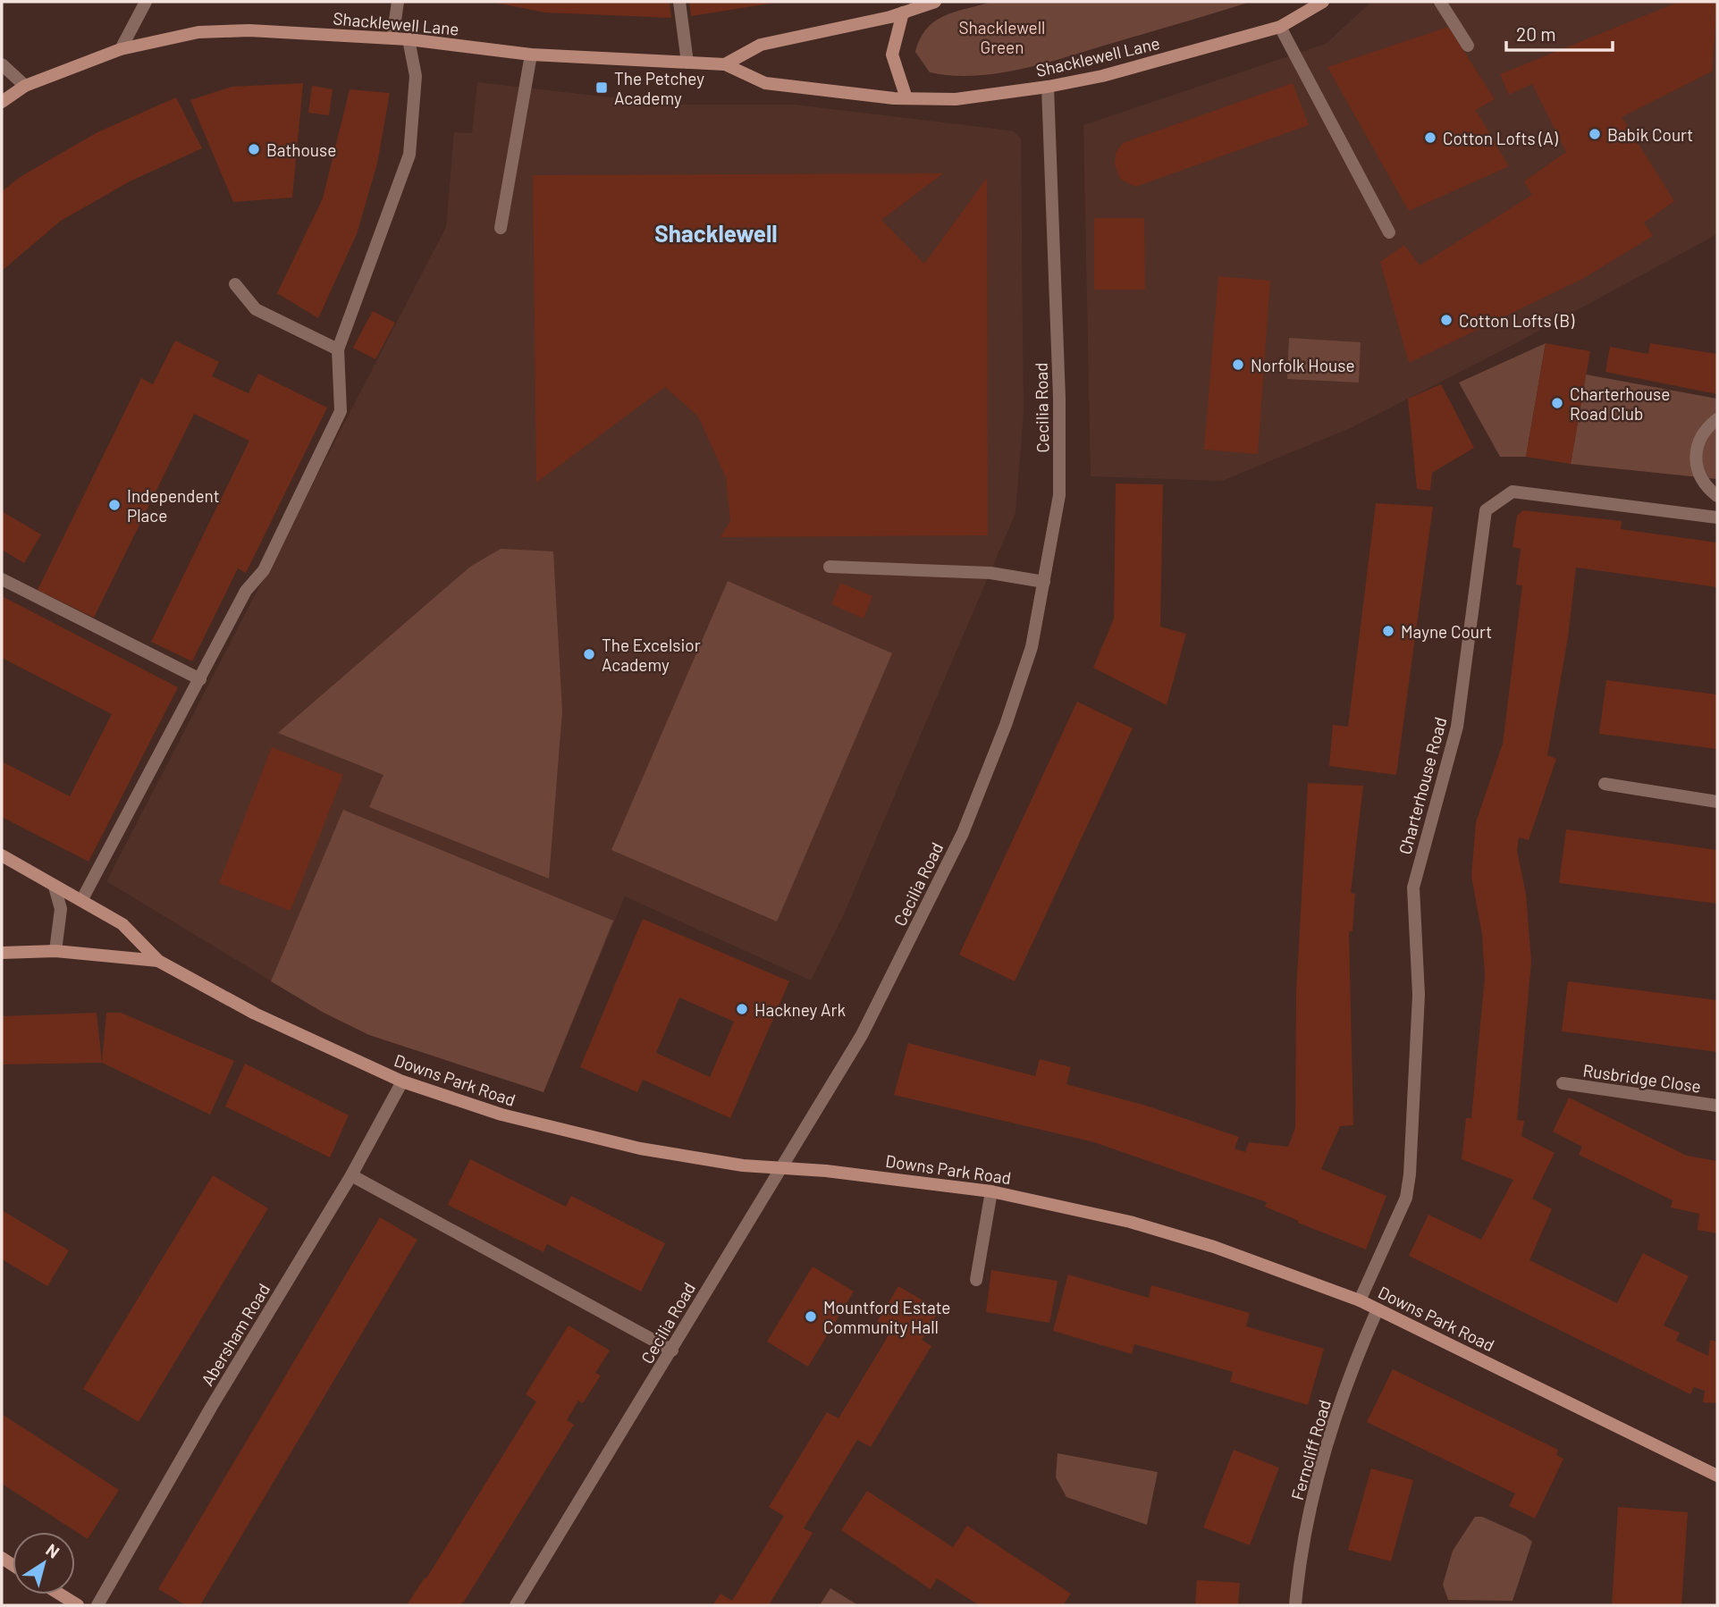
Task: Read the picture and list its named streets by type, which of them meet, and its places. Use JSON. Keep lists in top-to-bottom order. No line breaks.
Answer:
{"streets":{"street":["Shacklewell Lane","Cecilia Road","Charterhouse Road","Rusbridge Close","Downs Park Road","Abersham Road","Ferncliff Road"]},"crossings":[["Shacklewell Lane","Cecilia Road"],["Cecilia Road","Downs Park Road"],["Charterhouse Road","Downs Park Road"],["Downs Park Road","Abersham Road"],["Downs Park Road","Ferncliff Road"]],"districts":["Shacklewell"],"parks":["Shacklewell Green"],"places":{"transit":["The Petchey Academy"],"other":["Babik Court","Cotton Lofts (A)","Bathouse","Cotton Lofts (B)","Norfolk House","Charterhouse Road Club","Independent Place","Mayne Court","The Excelsior Academy","Hackney Ark","Mountford Estate Community Hall"]},"scale_bar":"20 m","north":"top right"}
